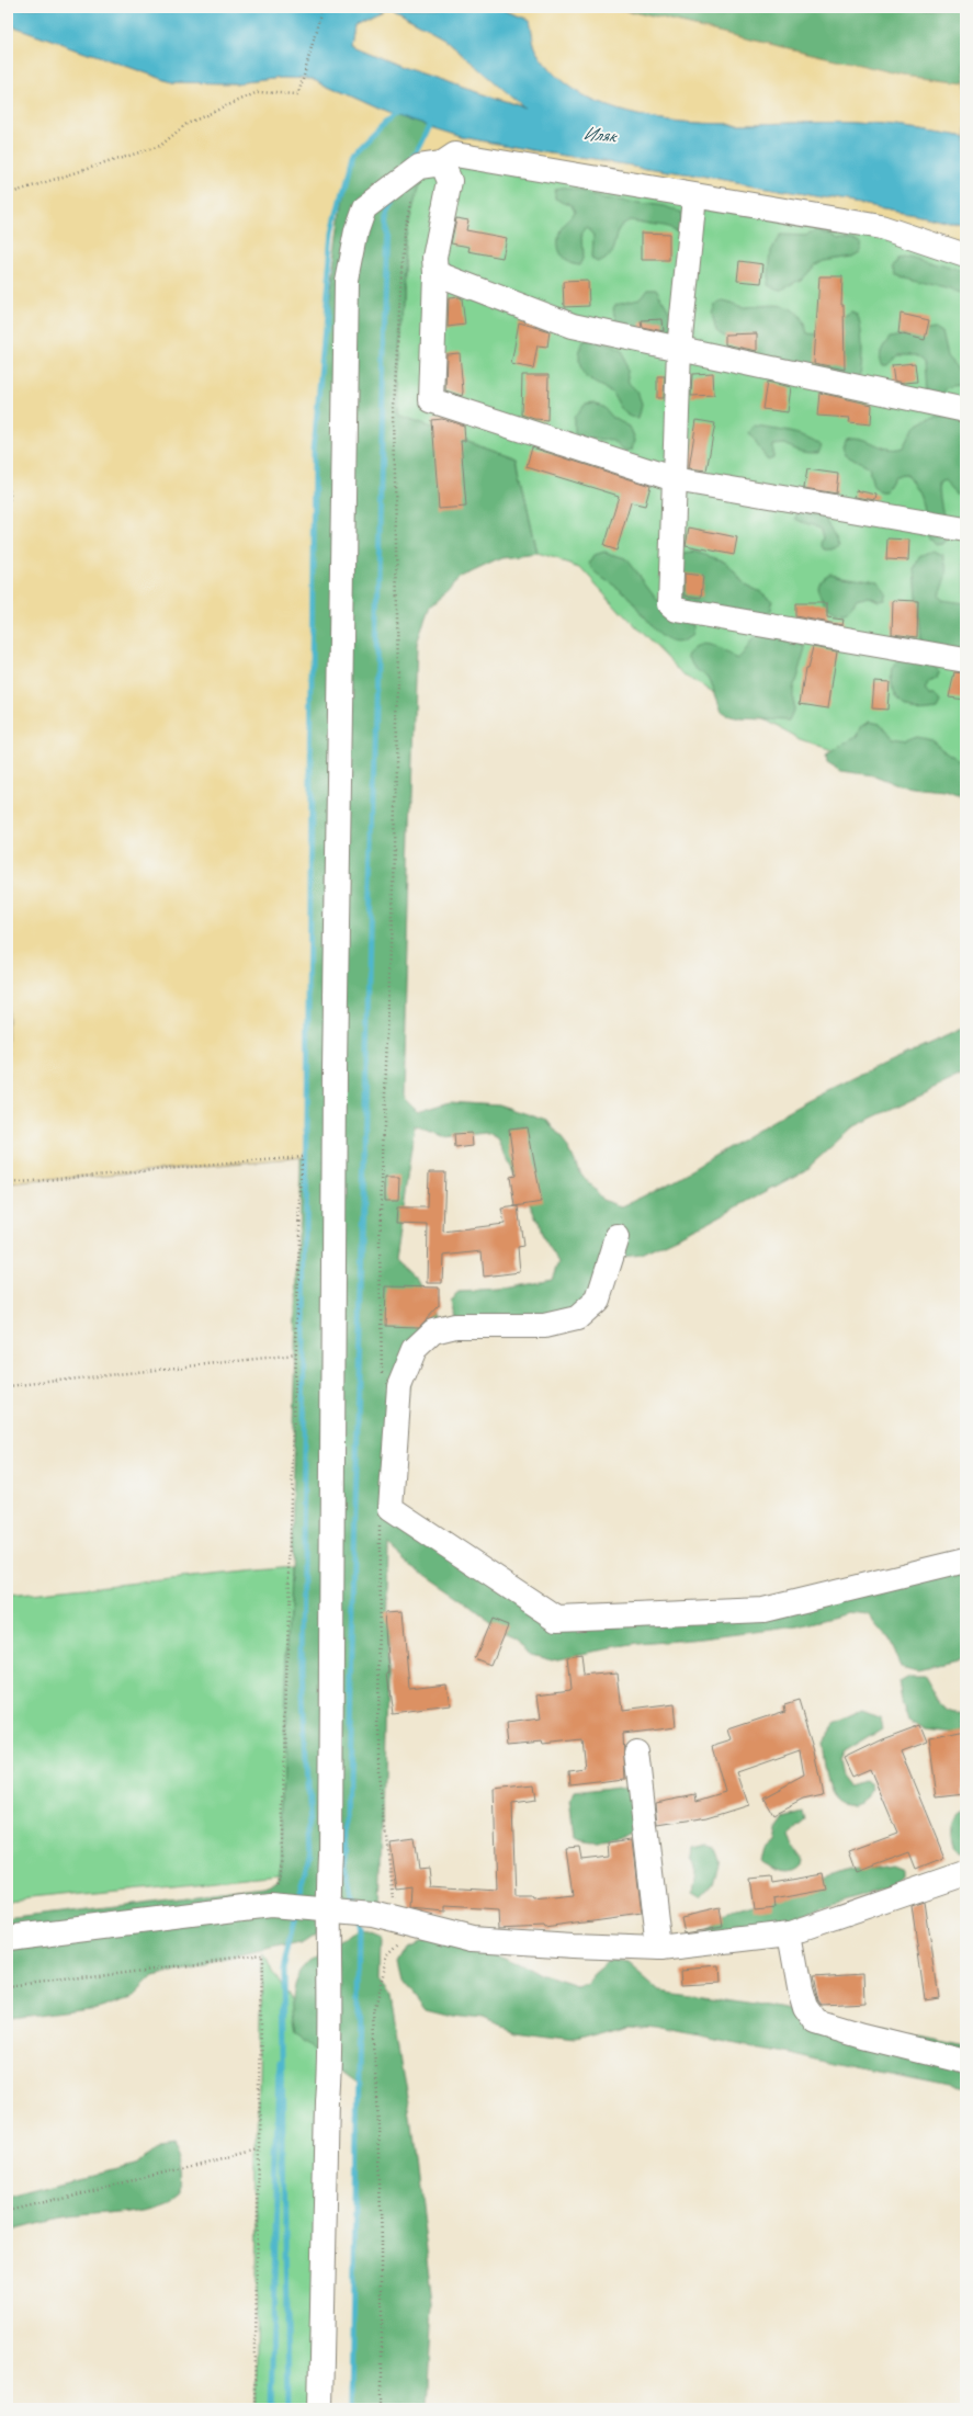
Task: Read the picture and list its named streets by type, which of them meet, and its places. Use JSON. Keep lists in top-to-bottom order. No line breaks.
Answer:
{"water":["Иляк"]}
